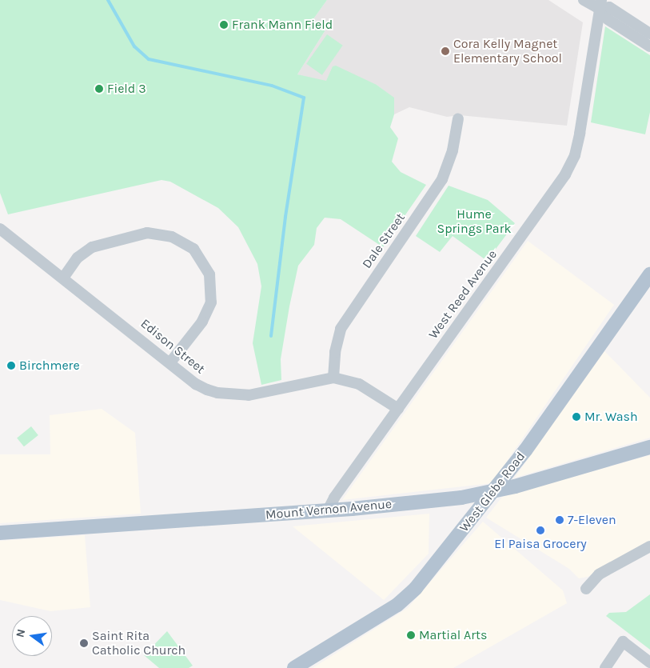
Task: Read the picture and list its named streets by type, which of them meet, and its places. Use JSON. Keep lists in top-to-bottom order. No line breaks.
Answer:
{"streets":{"main road":["West Glebe Road","Mount Vernon Avenue"],"street":["Dale Street","West Reed Avenue","Edison Street"]},"crossings":[["Dale Street","Edison Street"],["West Reed Avenue","Edison Street"],["West Reed Avenue","Mount Vernon Avenue"],["West Glebe Road","Mount Vernon Avenue"]],"parks":["Hume Springs Park"],"places":["Frank Mann Field","Cora Kelly Magnet Elementary School","Field 3","Birchmere","Mr. Wash","7-Eleven","El Paisa Grocery","Martial Arts","Saint Rita Catholic Church"],"north":"left"}
